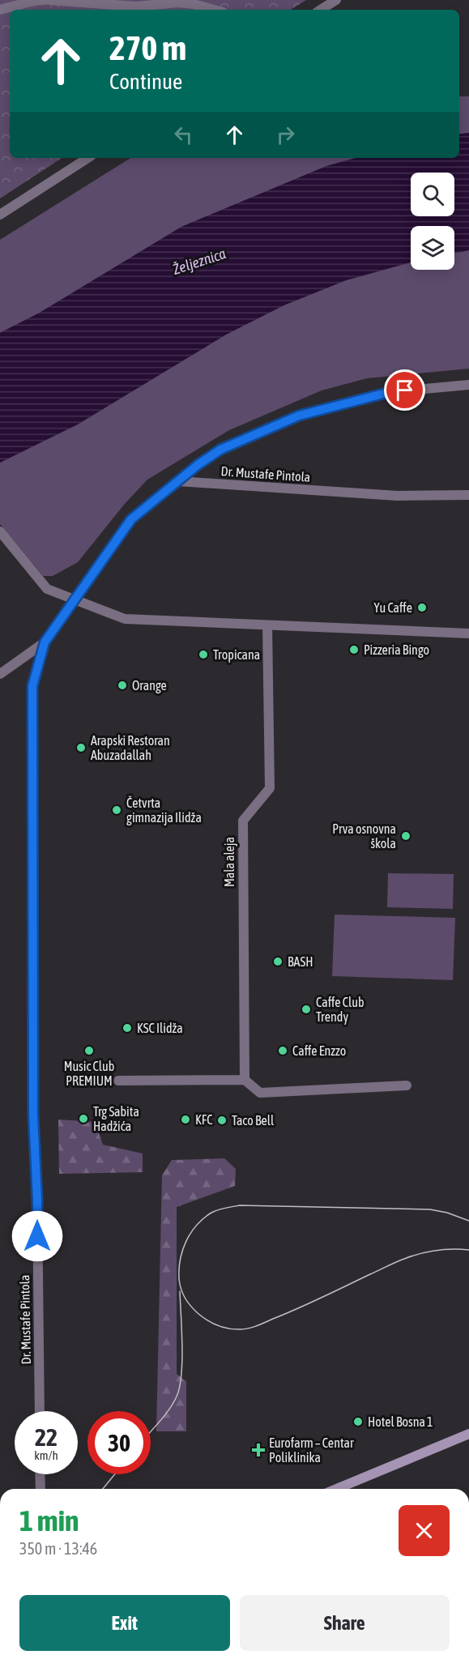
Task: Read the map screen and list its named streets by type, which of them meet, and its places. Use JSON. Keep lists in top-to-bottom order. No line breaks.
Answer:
{"streets":{"street":["Dr. Mustafe Pintola","Mala aleja"]},"water":["Željeznica"],"places":{"other":["Yu Caffe","Pizzeria Bingo","Tropicana","Orange","Arapski Restoran Abuzadallah","Četvrta gimnazija Ilidža","Prva osnovna škola","BASH","Caffe Club Trendy","KSC Ilidža","Music Club PREMIUM","Caffe Enzzo","Trg Sabita Hadžića","KFC","Taco Bell","Hotel Bosna 1"],"health":["Eurofarm – Centar Poliklinika"]},"page":{"turn":["270 m","Continue"],"speed":"22 km/h","limit":"30","heading":["1 min","350 m · 13:46"],"buttons":["Exit","Share"]}}
